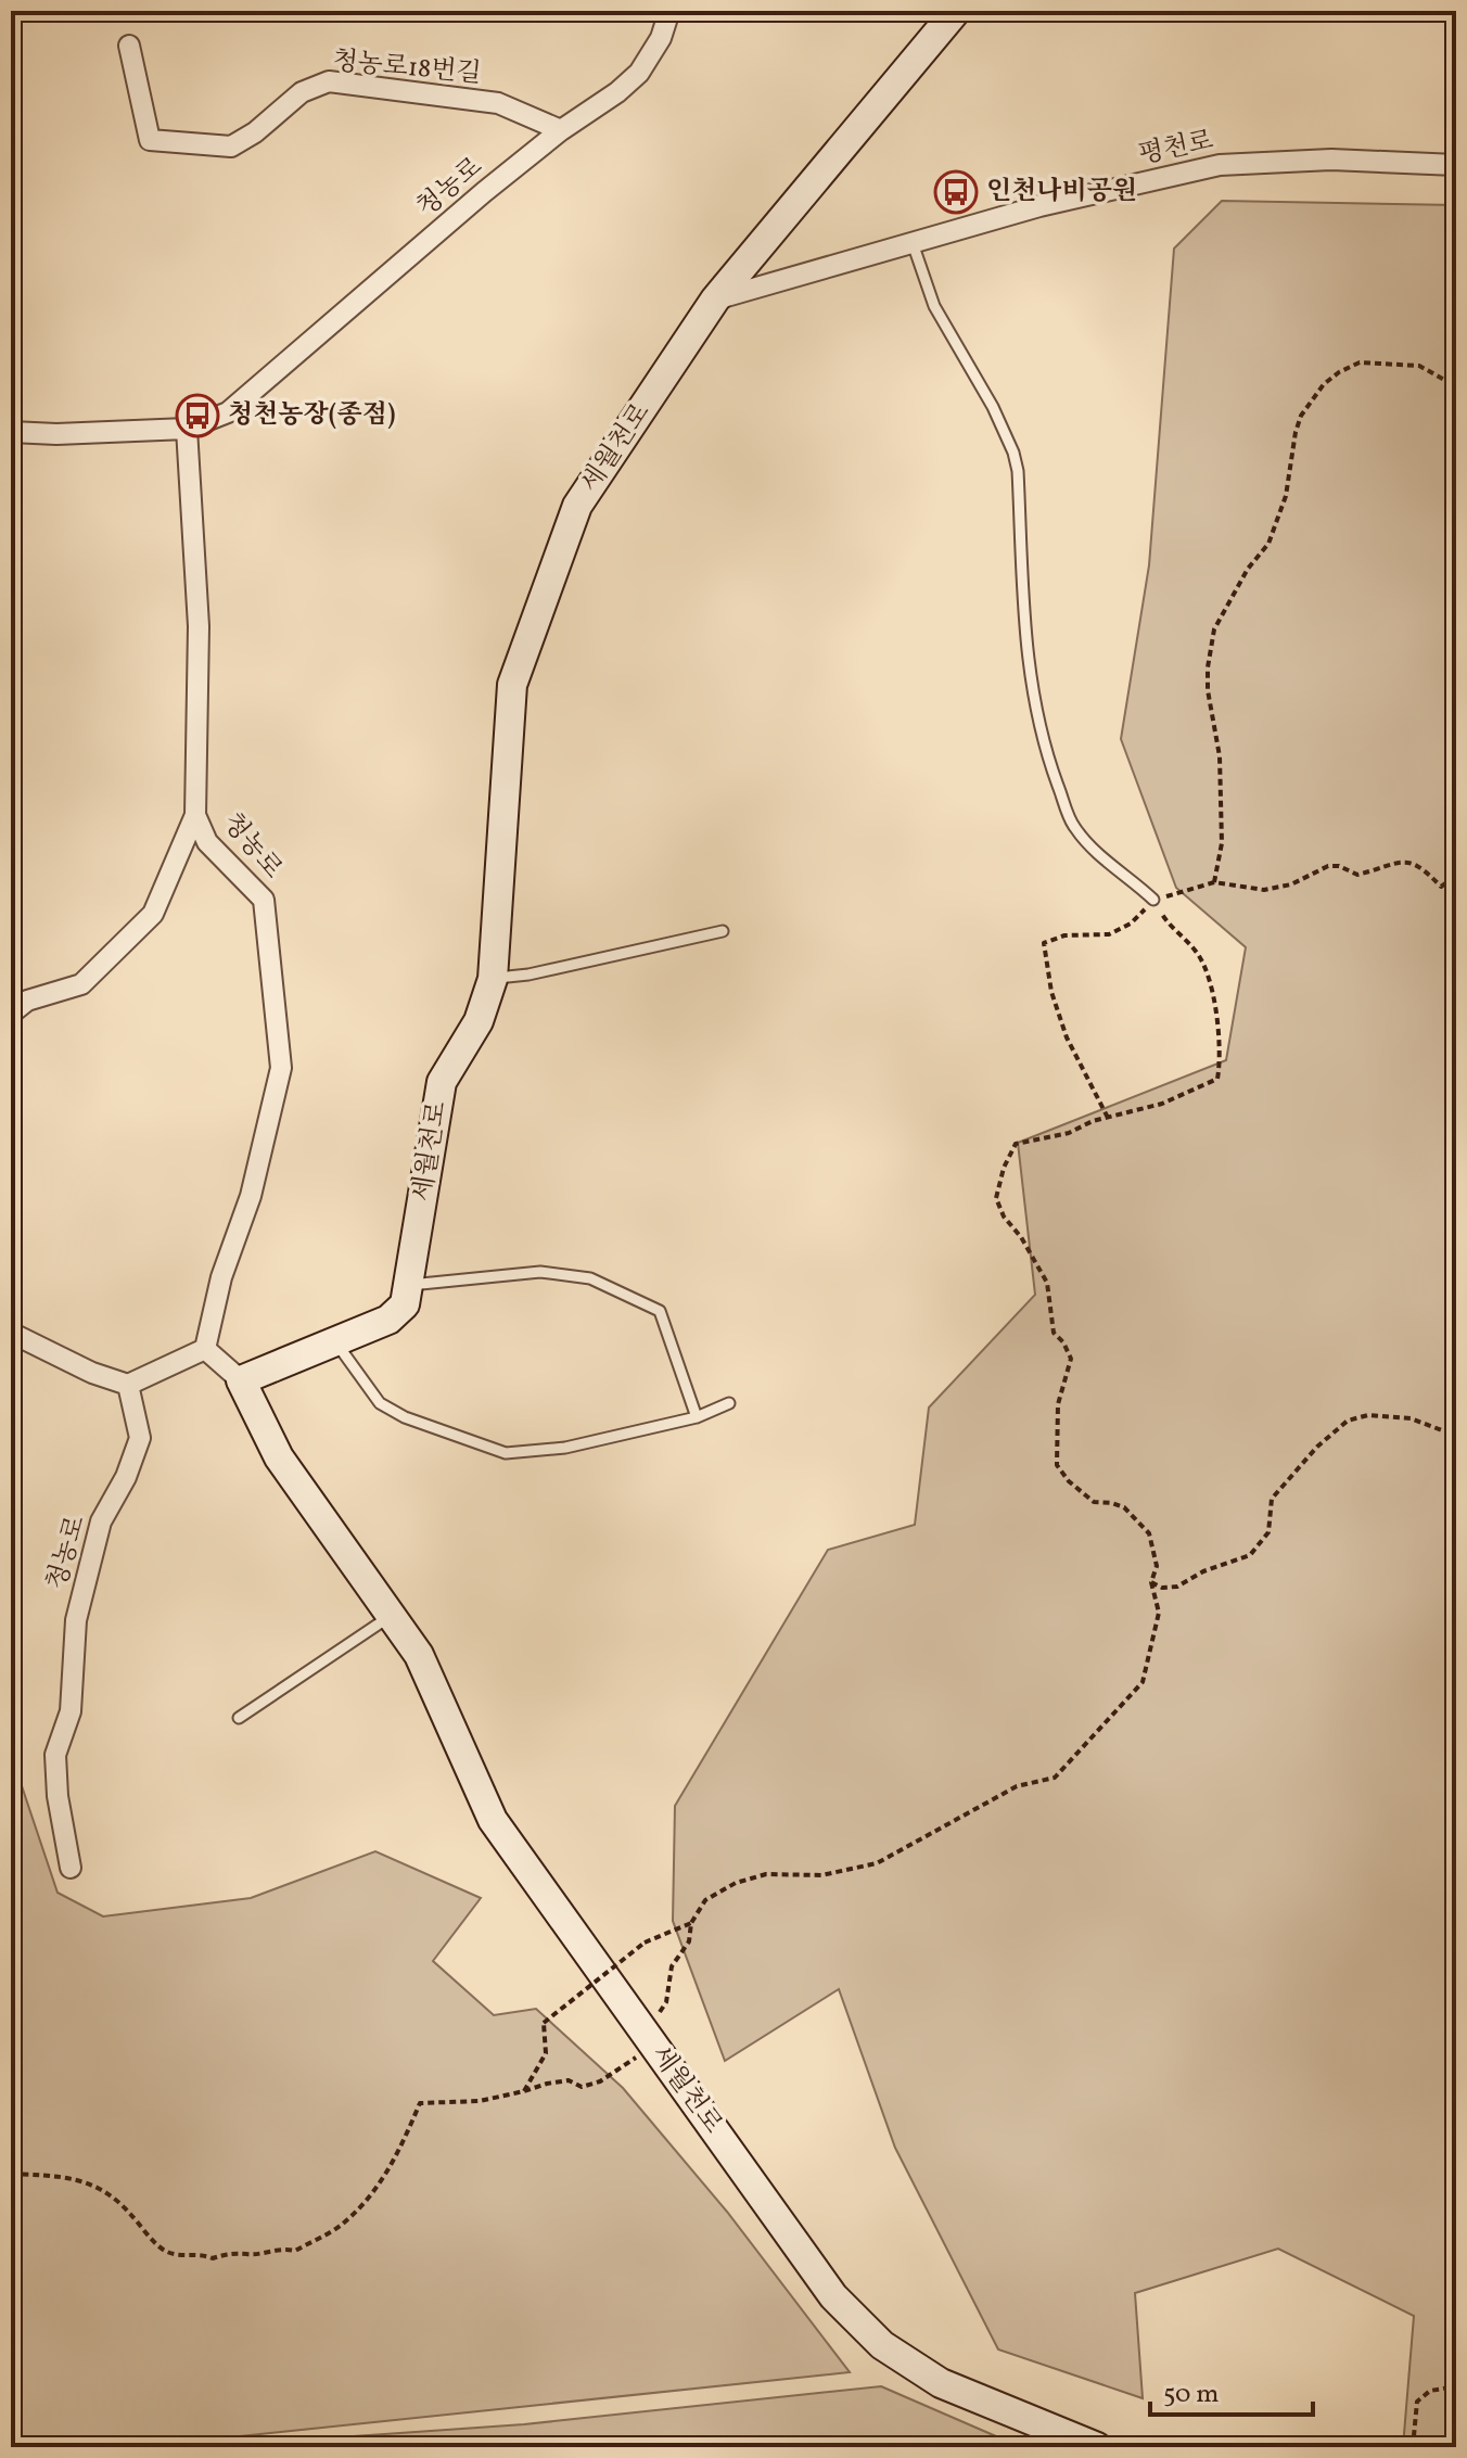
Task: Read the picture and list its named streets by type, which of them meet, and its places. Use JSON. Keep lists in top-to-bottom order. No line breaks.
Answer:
{"streets":{"street":["청농로18번길","평천로","청농로","세월천로"]},"crossings":[["청농로18번길","청농로"],["평천로","세월천로"],["청농로","세월천로"]],"places":{"bus stop":["인천나비공원","청천농장(종점)"]},"scale_bar":"50 m"}
